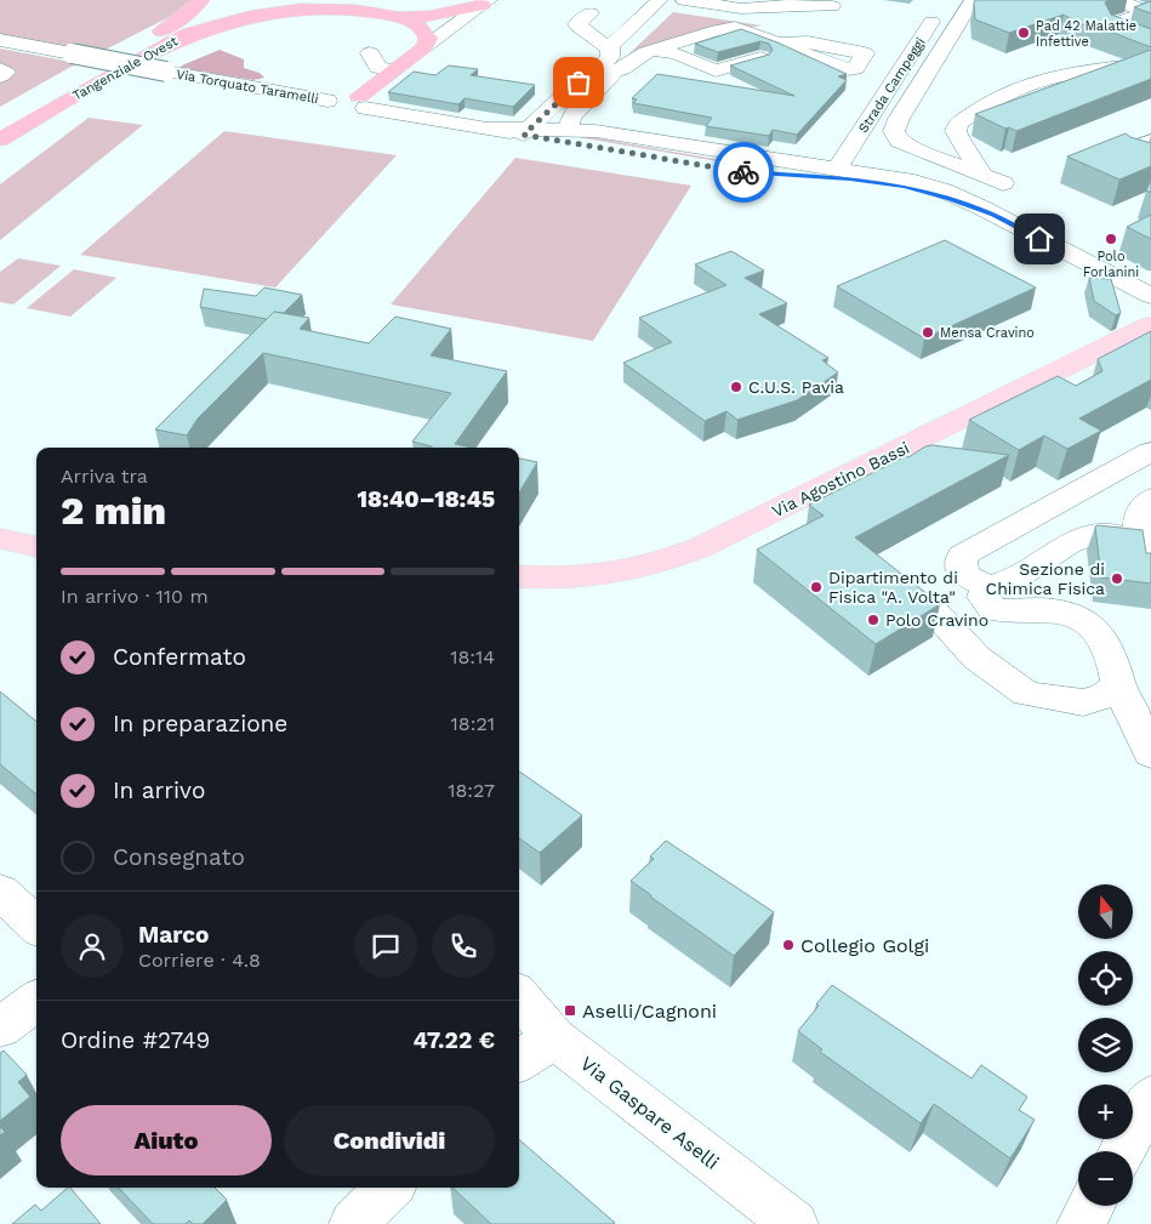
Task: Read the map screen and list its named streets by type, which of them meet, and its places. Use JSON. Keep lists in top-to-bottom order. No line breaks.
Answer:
{"streets":{"highway":["Tangenziale Ovest"],"main road":["Via Agostino Bassi"],"street":["Strada Campeggi","Via Torquato Taramelli","Via Gaspare Aselli"]},"places":{"other":["Pad 42 Malattie Infettive","Polo Forlanini","Mensa Cravino","C.U.S. Pavia","Sezione di Chimica Fisica","Dipartimento di Fisica \"A. Volta\"","Polo Cravino","Collegio Golgi"],"transit":["Aselli/Cagnoni"]},"north":"top","page":{"heading":["2 min","Arriva tra","18:40–18:45"],"panel":["Marco","Corriere · 4.8","Ordine #2749","47.22 €"],"bar":"In arrivo · 110 m","list":[["Confermato","18:14"],["In preparazione","18:21"],["In arrivo","18:27"],"Consegnato"],"map_buttons":["+","−"],"buttons":["Aiuto","Condividi"]}}
